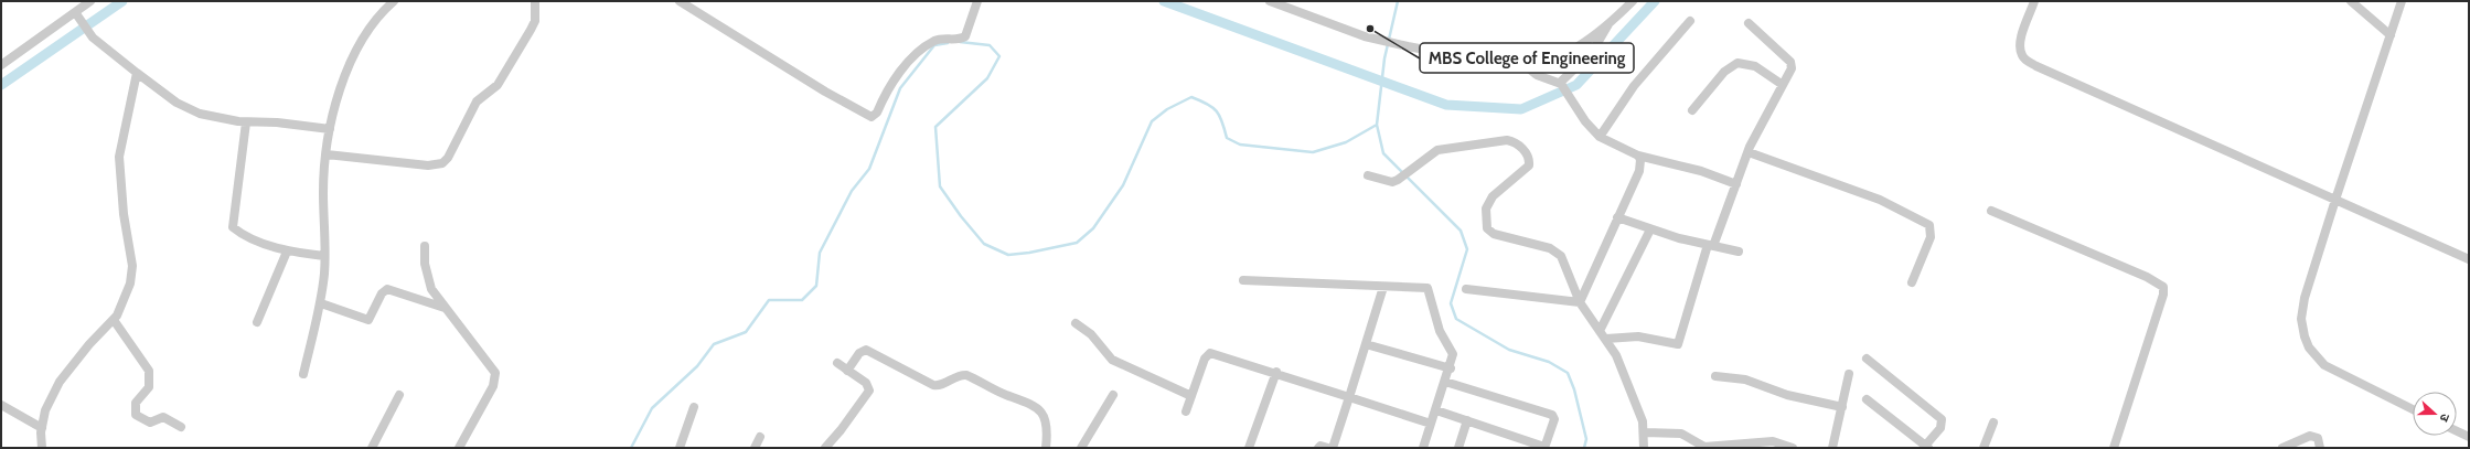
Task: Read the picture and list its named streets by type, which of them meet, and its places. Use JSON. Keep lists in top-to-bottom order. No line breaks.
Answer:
{"places":["MBS College of Engineering"],"north":"right"}
